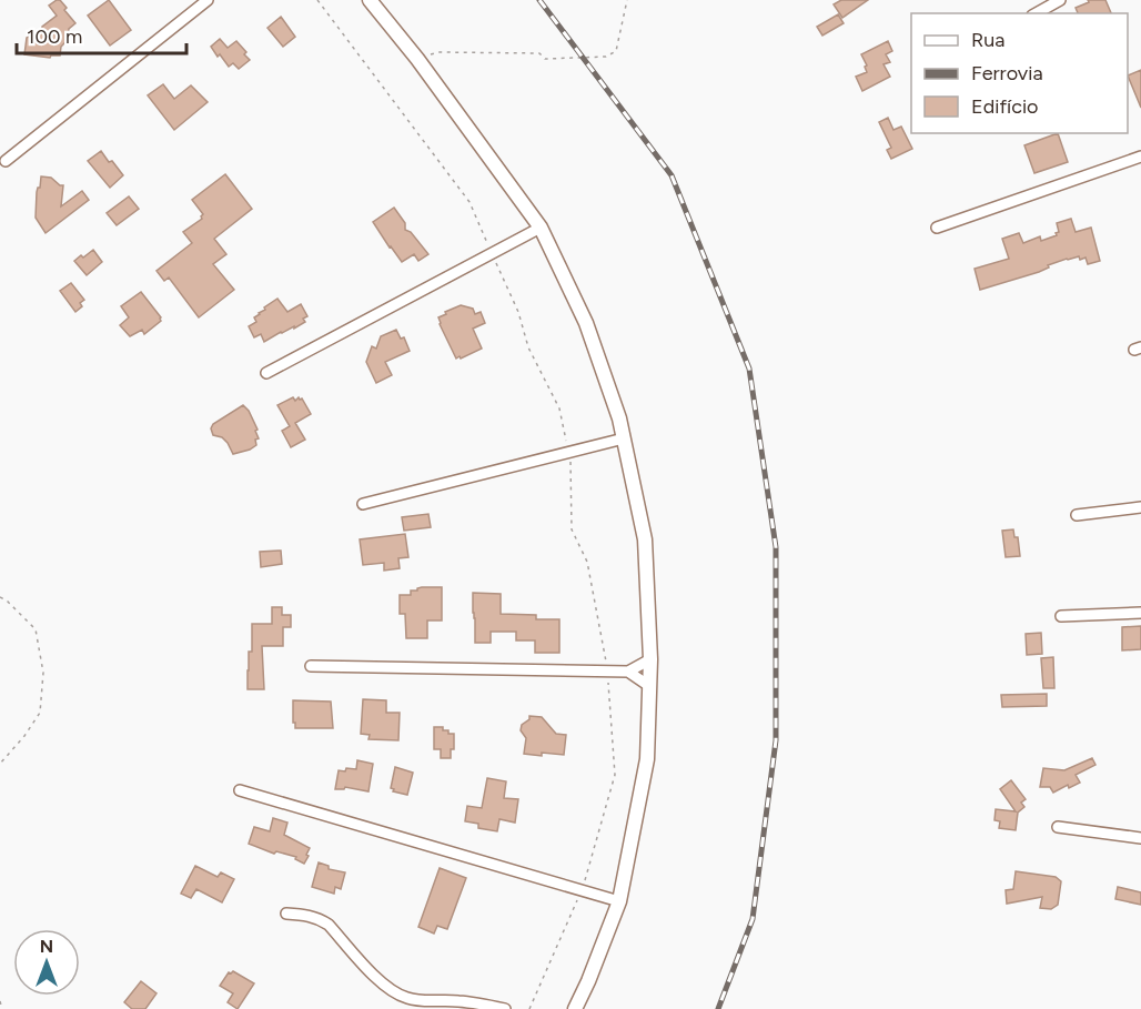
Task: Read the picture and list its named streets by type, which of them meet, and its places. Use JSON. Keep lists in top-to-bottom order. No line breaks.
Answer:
{"legend":["Rua","Ferrovia","Edifício"],"scale_bar":"100 m","north":"top"}
